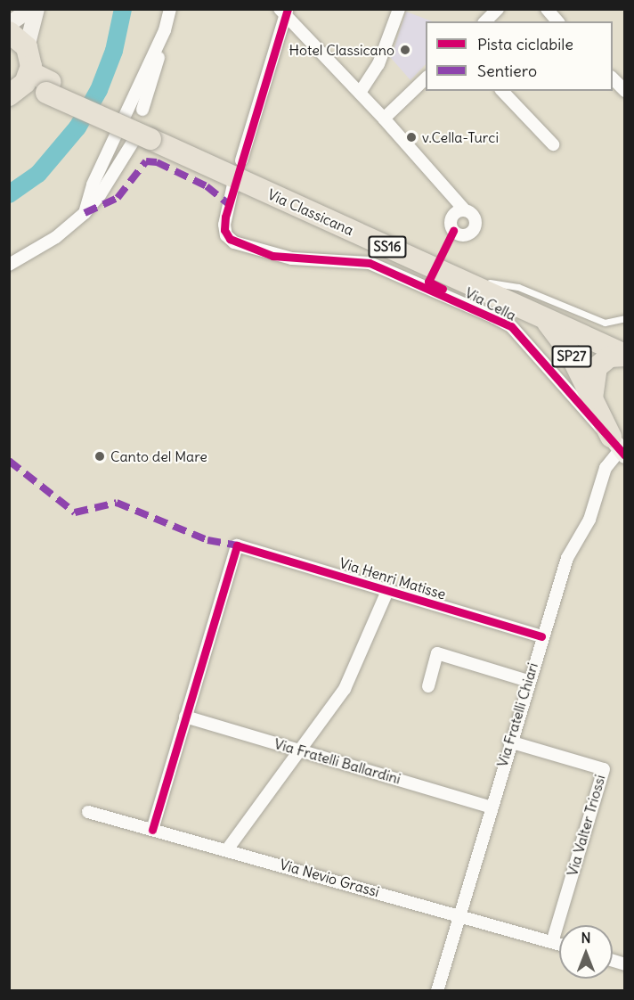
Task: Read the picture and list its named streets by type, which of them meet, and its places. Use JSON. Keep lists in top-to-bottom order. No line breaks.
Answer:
{"streets":{"highway":["Via Classicana","SS16","SP27"],"street":["Via Cella","Via Henri Matisse","Via Fratelli Chiari","Via Fratelli Ballardini","Via Valter Triossi","Via Nevio Grassi"]},"crossings":[["Via Classicana","SP27"],["Via Cella","SP27"],["Via Cella","Via Fratelli Chiari"],["SP27","Via Fratelli Chiari"],["Via Henri Matisse","Via Fratelli Chiari"],["Via Henri Matisse","Via Fratelli Ballardini"],["Via Fratelli Chiari","Via Fratelli Ballardini"],["Via Fratelli Chiari","Via Valter Triossi"],["Via Fratelli Chiari","Via Nevio Grassi"],["Via Valter Triossi","Via Nevio Grassi"]],"places":["Hotel Classicano","v.Cella-Turci","Canto del Mare"],"legend":["Pista ciclabile","Sentiero"],"north":"top"}
